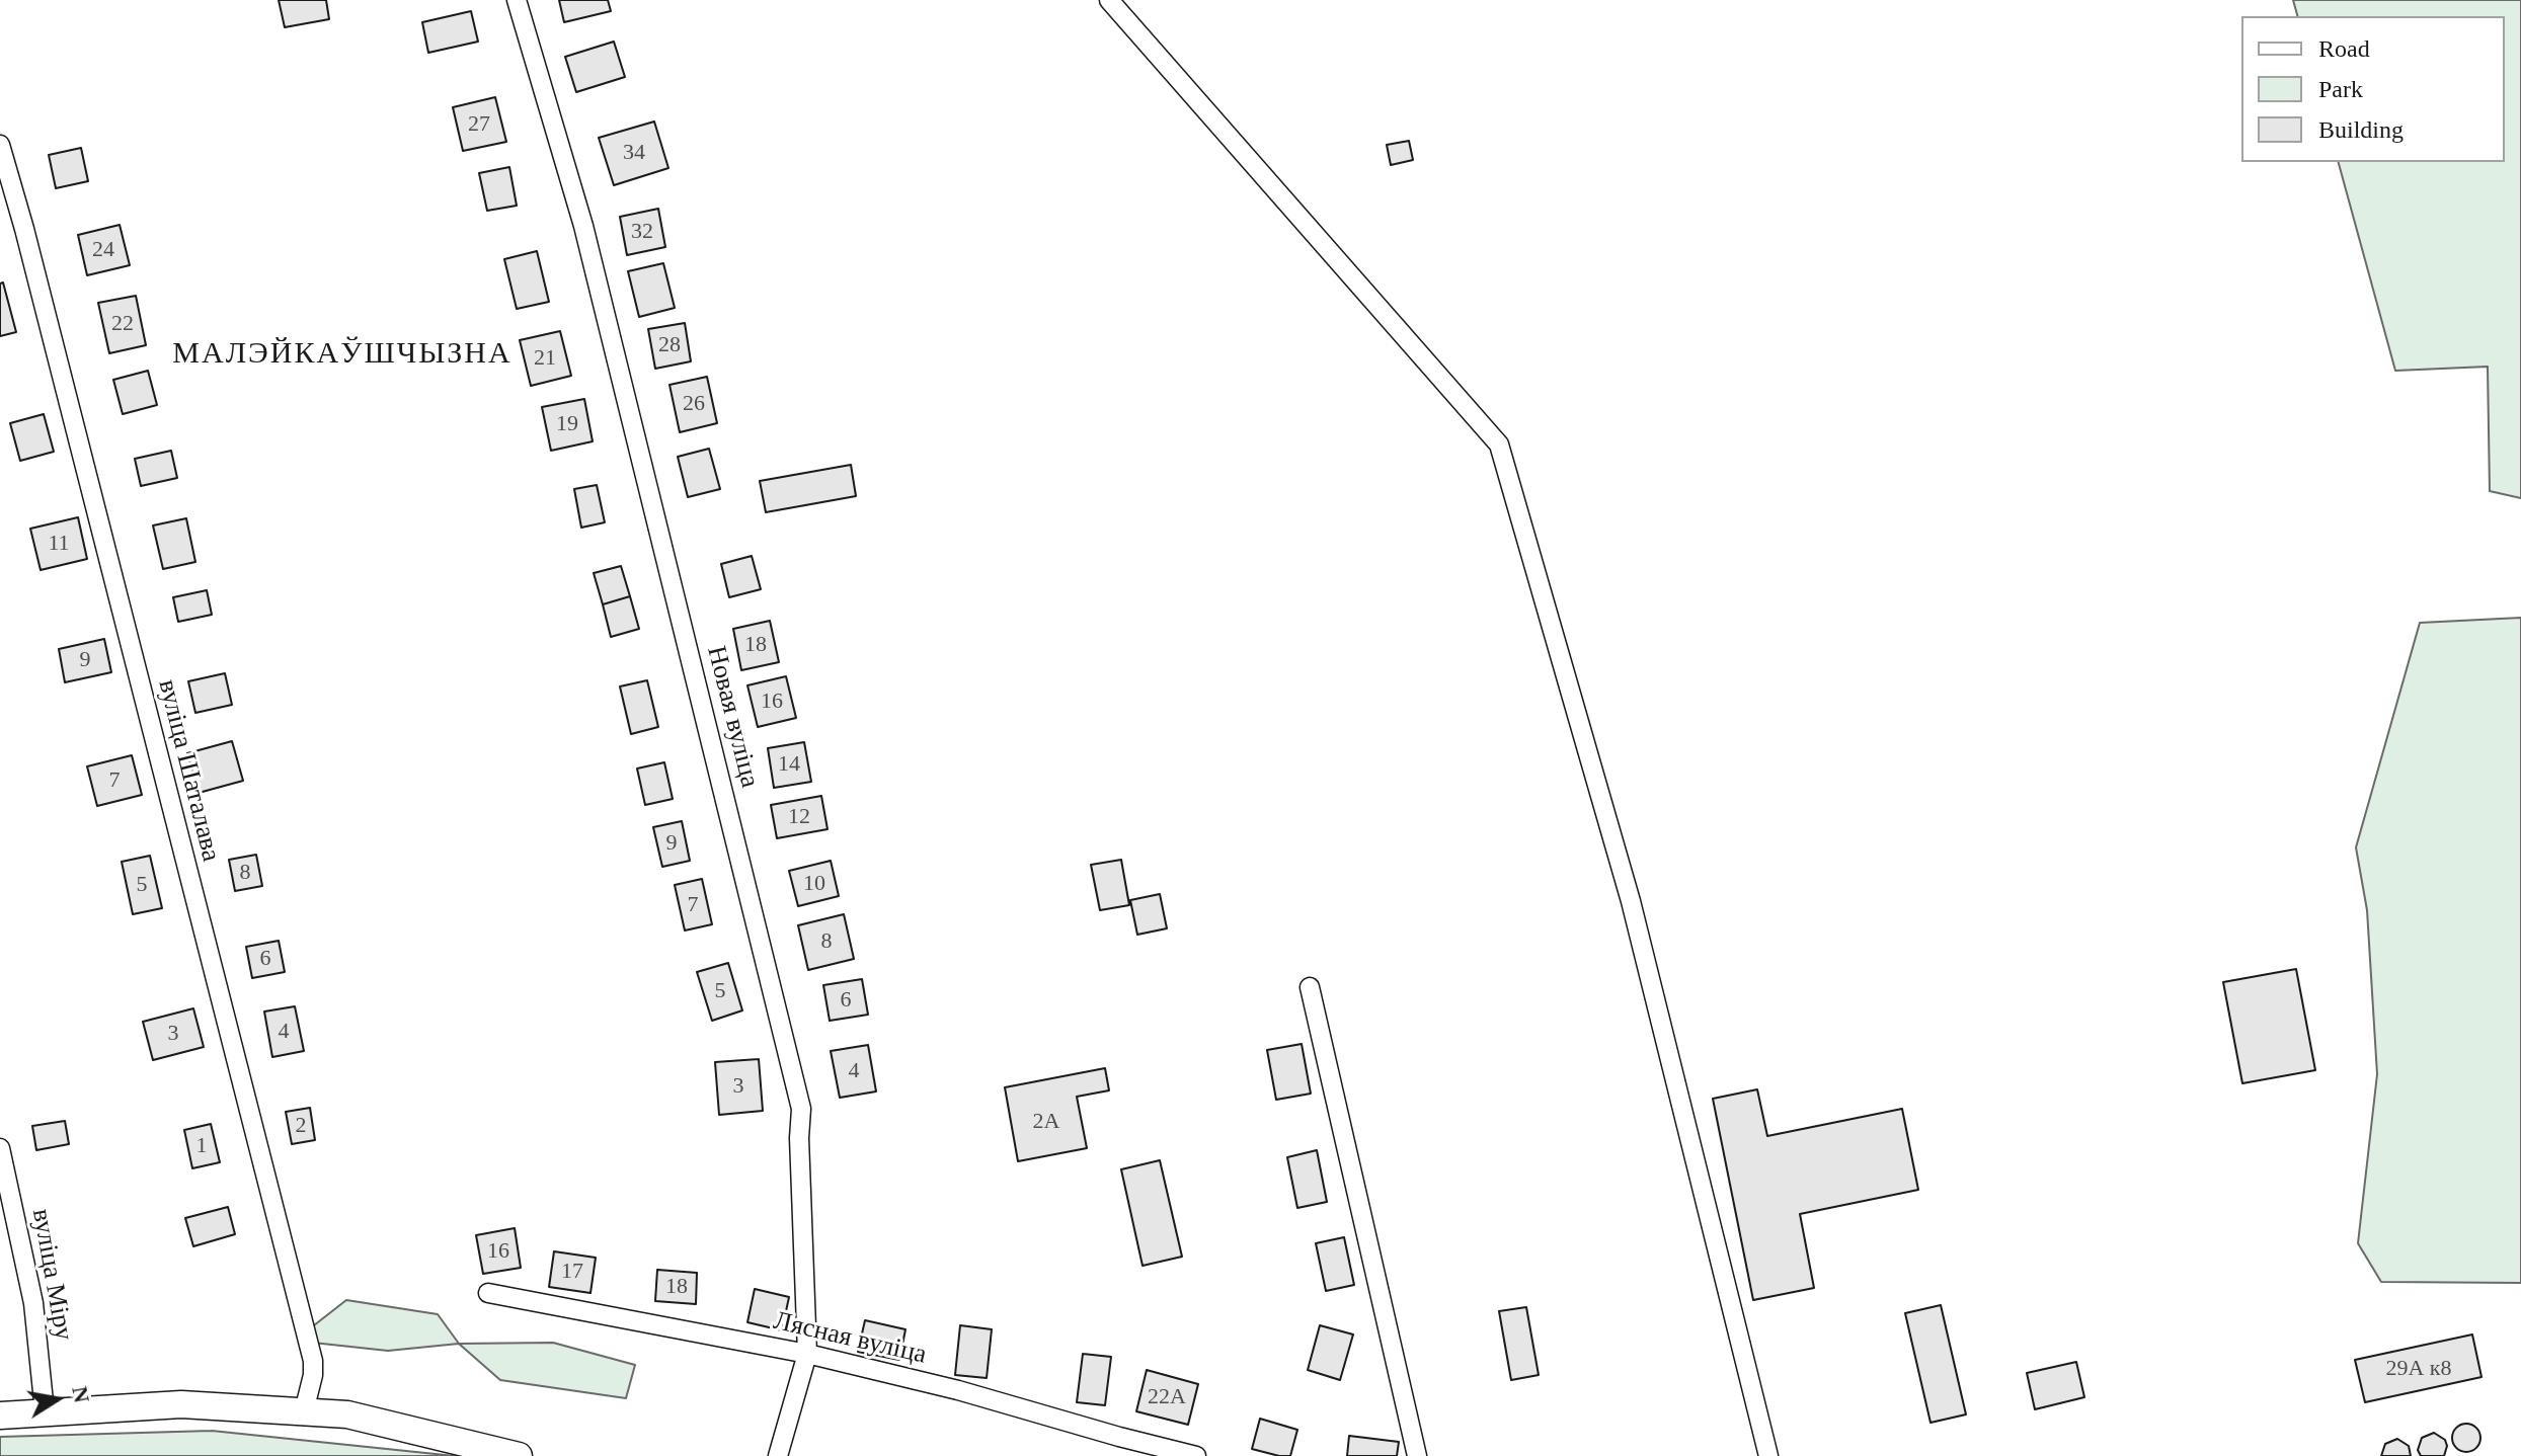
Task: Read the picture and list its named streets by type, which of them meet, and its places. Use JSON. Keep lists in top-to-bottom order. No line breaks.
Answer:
{"streets":{"street":["Новая вуліца","вуліца Шаталава","вуліца Міру","Лясная вуліца"]},"crossings":[["Новая вуліца","Лясная вуліца"]],"districts":["МАЛЭЙКАЎШЧЫЗНА"],"house_numbers":["27","34","32","24","22","28","21","26","19","11","18","9","16","14","7","12","9","8","10","5","7","8","6","5","6","4","3","4","3","2А","2","1","16","17","18","29А к8","22А"],"legend":["Road","Park","Building"],"north":"right"}
